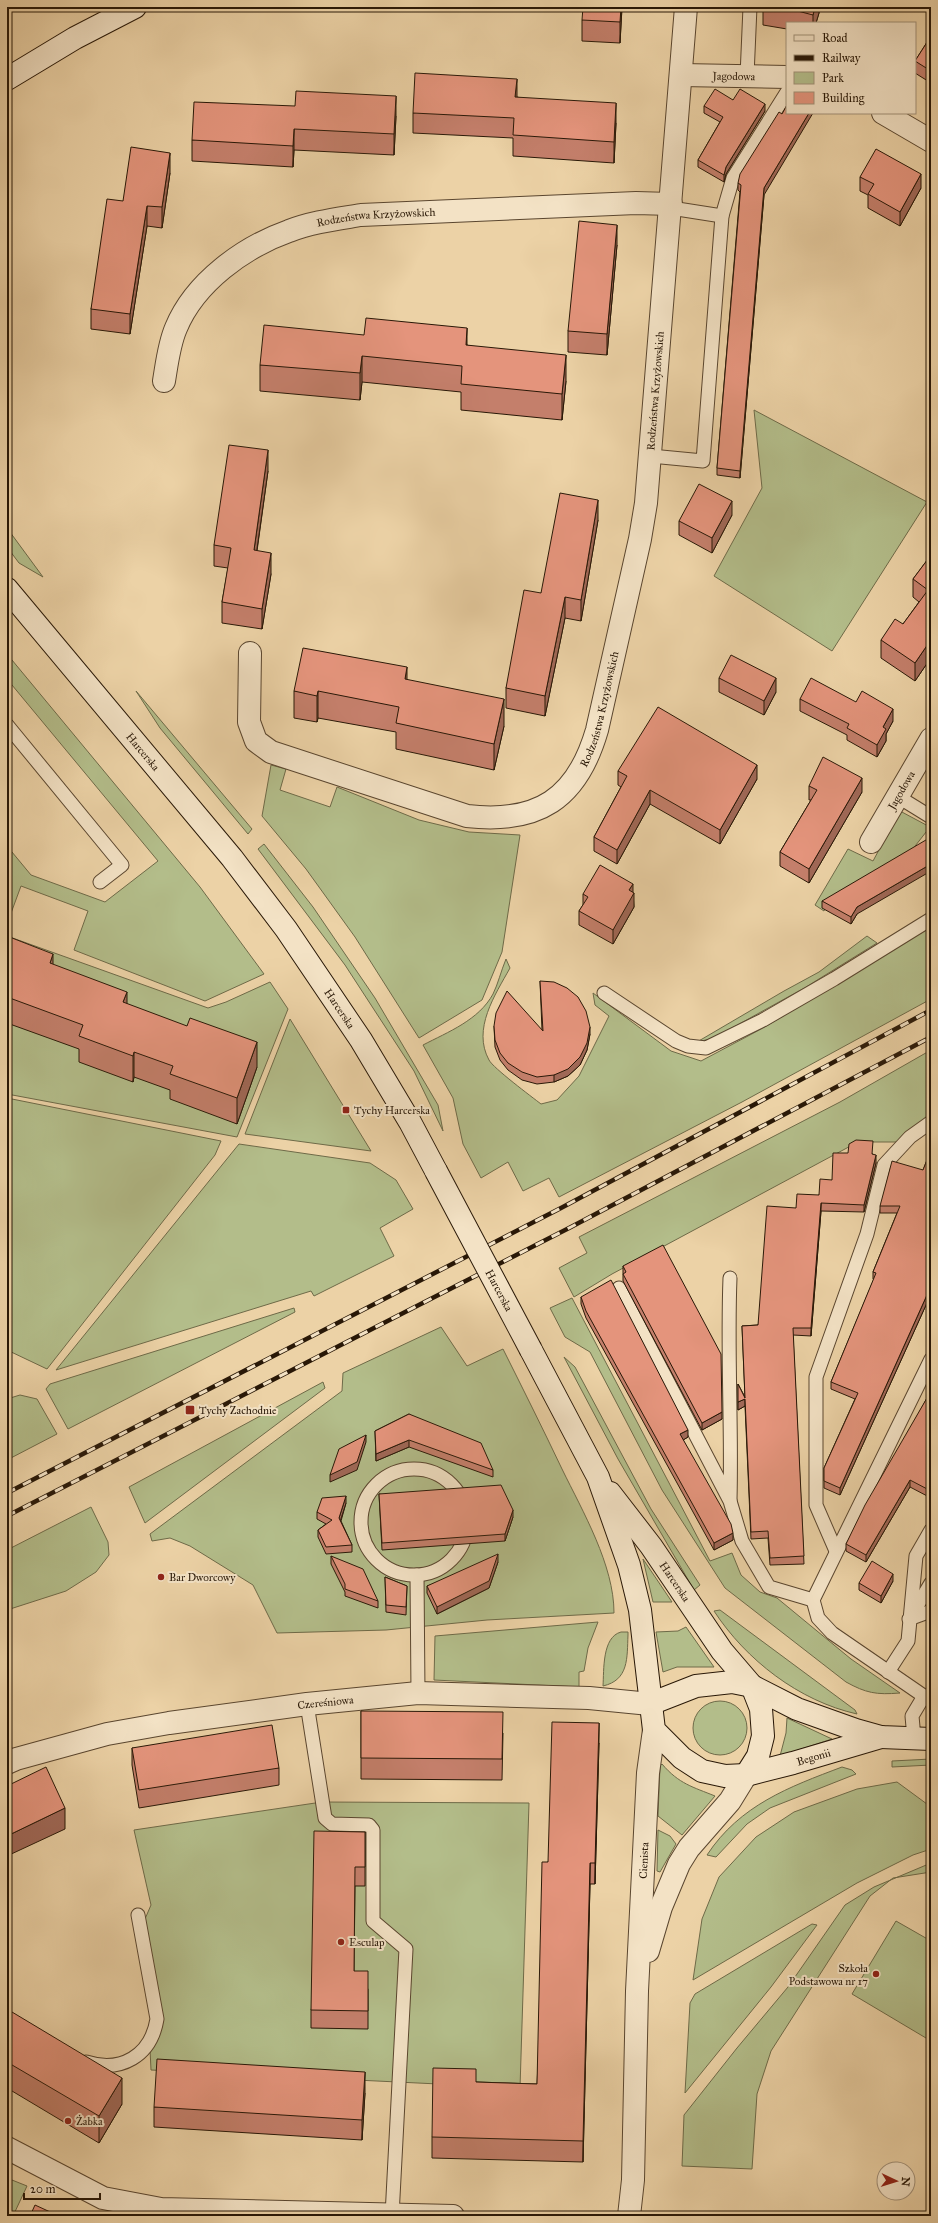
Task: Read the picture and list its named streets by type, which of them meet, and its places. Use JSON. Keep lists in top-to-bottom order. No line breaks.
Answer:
{"streets":{"street":["Jagodowa","Rodzeństwa Krzyżowskich","Harcerska","Czereśniowa","Begonii","Cienista"]},"crossings":[["Jagodowa","Rodzeństwa Krzyżowskich"],["Harcerska","Czereśniowa"],["Harcerska","Begonii"],["Harcerska","Cienista"],["Czereśniowa","Begonii"],["Czereśniowa","Cienista"],["Begonii","Cienista"]],"places":{"transit":["Tychy Harcerska","Tychy Zachodnie"],"other":["Bar Dworcowy","Esculap","Szkoła Podstawowa nr 17","Żabka"]},"legend":["Road","Railway","Park","Building"],"scale_bar":"20 m","north":"right"}
